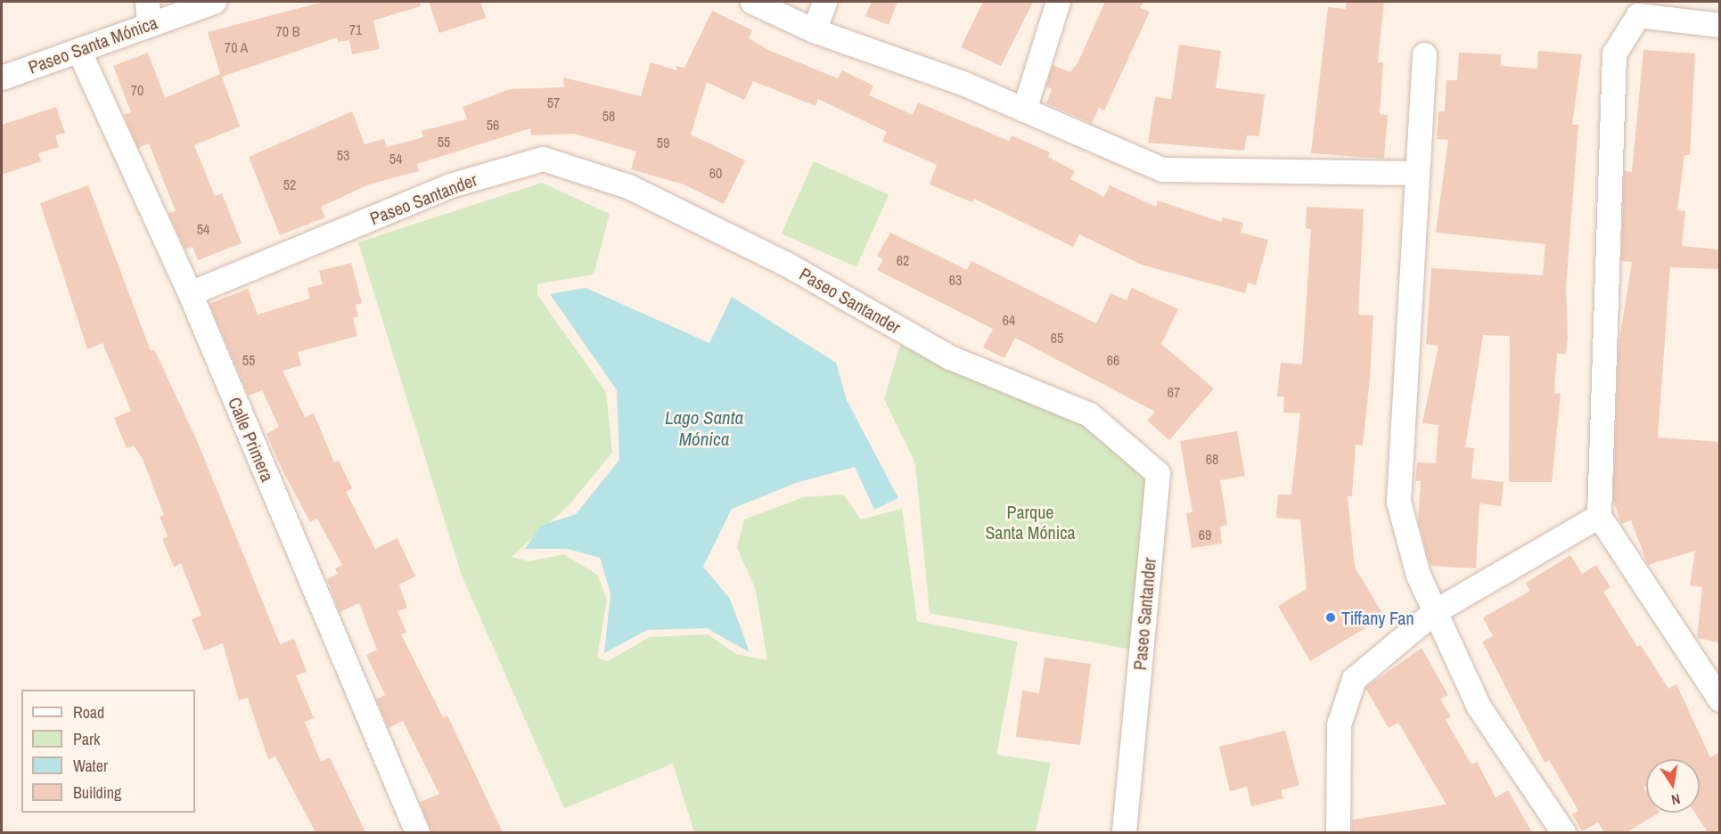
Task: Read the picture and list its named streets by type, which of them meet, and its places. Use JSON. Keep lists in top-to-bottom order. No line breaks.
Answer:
{"streets":{"street":["Paseo Santa Mónica","Paseo Santander","Calle Primera"]},"crossings":[["Paseo Santa Mónica","Calle Primera"],["Paseo Santander","Calle Primera"]],"water":["Lago Santa Mónica"],"parks":["Parque Santa Mónica"],"places":["Tiffany Fan"],"house_numbers":["71","70 B","70 A","70","57","58","56","55","59","53","54","60","52","54","62","63","64","65","55","66","67","68","69"],"legend":["Road","Park","Water","Building"],"north":"bottom"}
